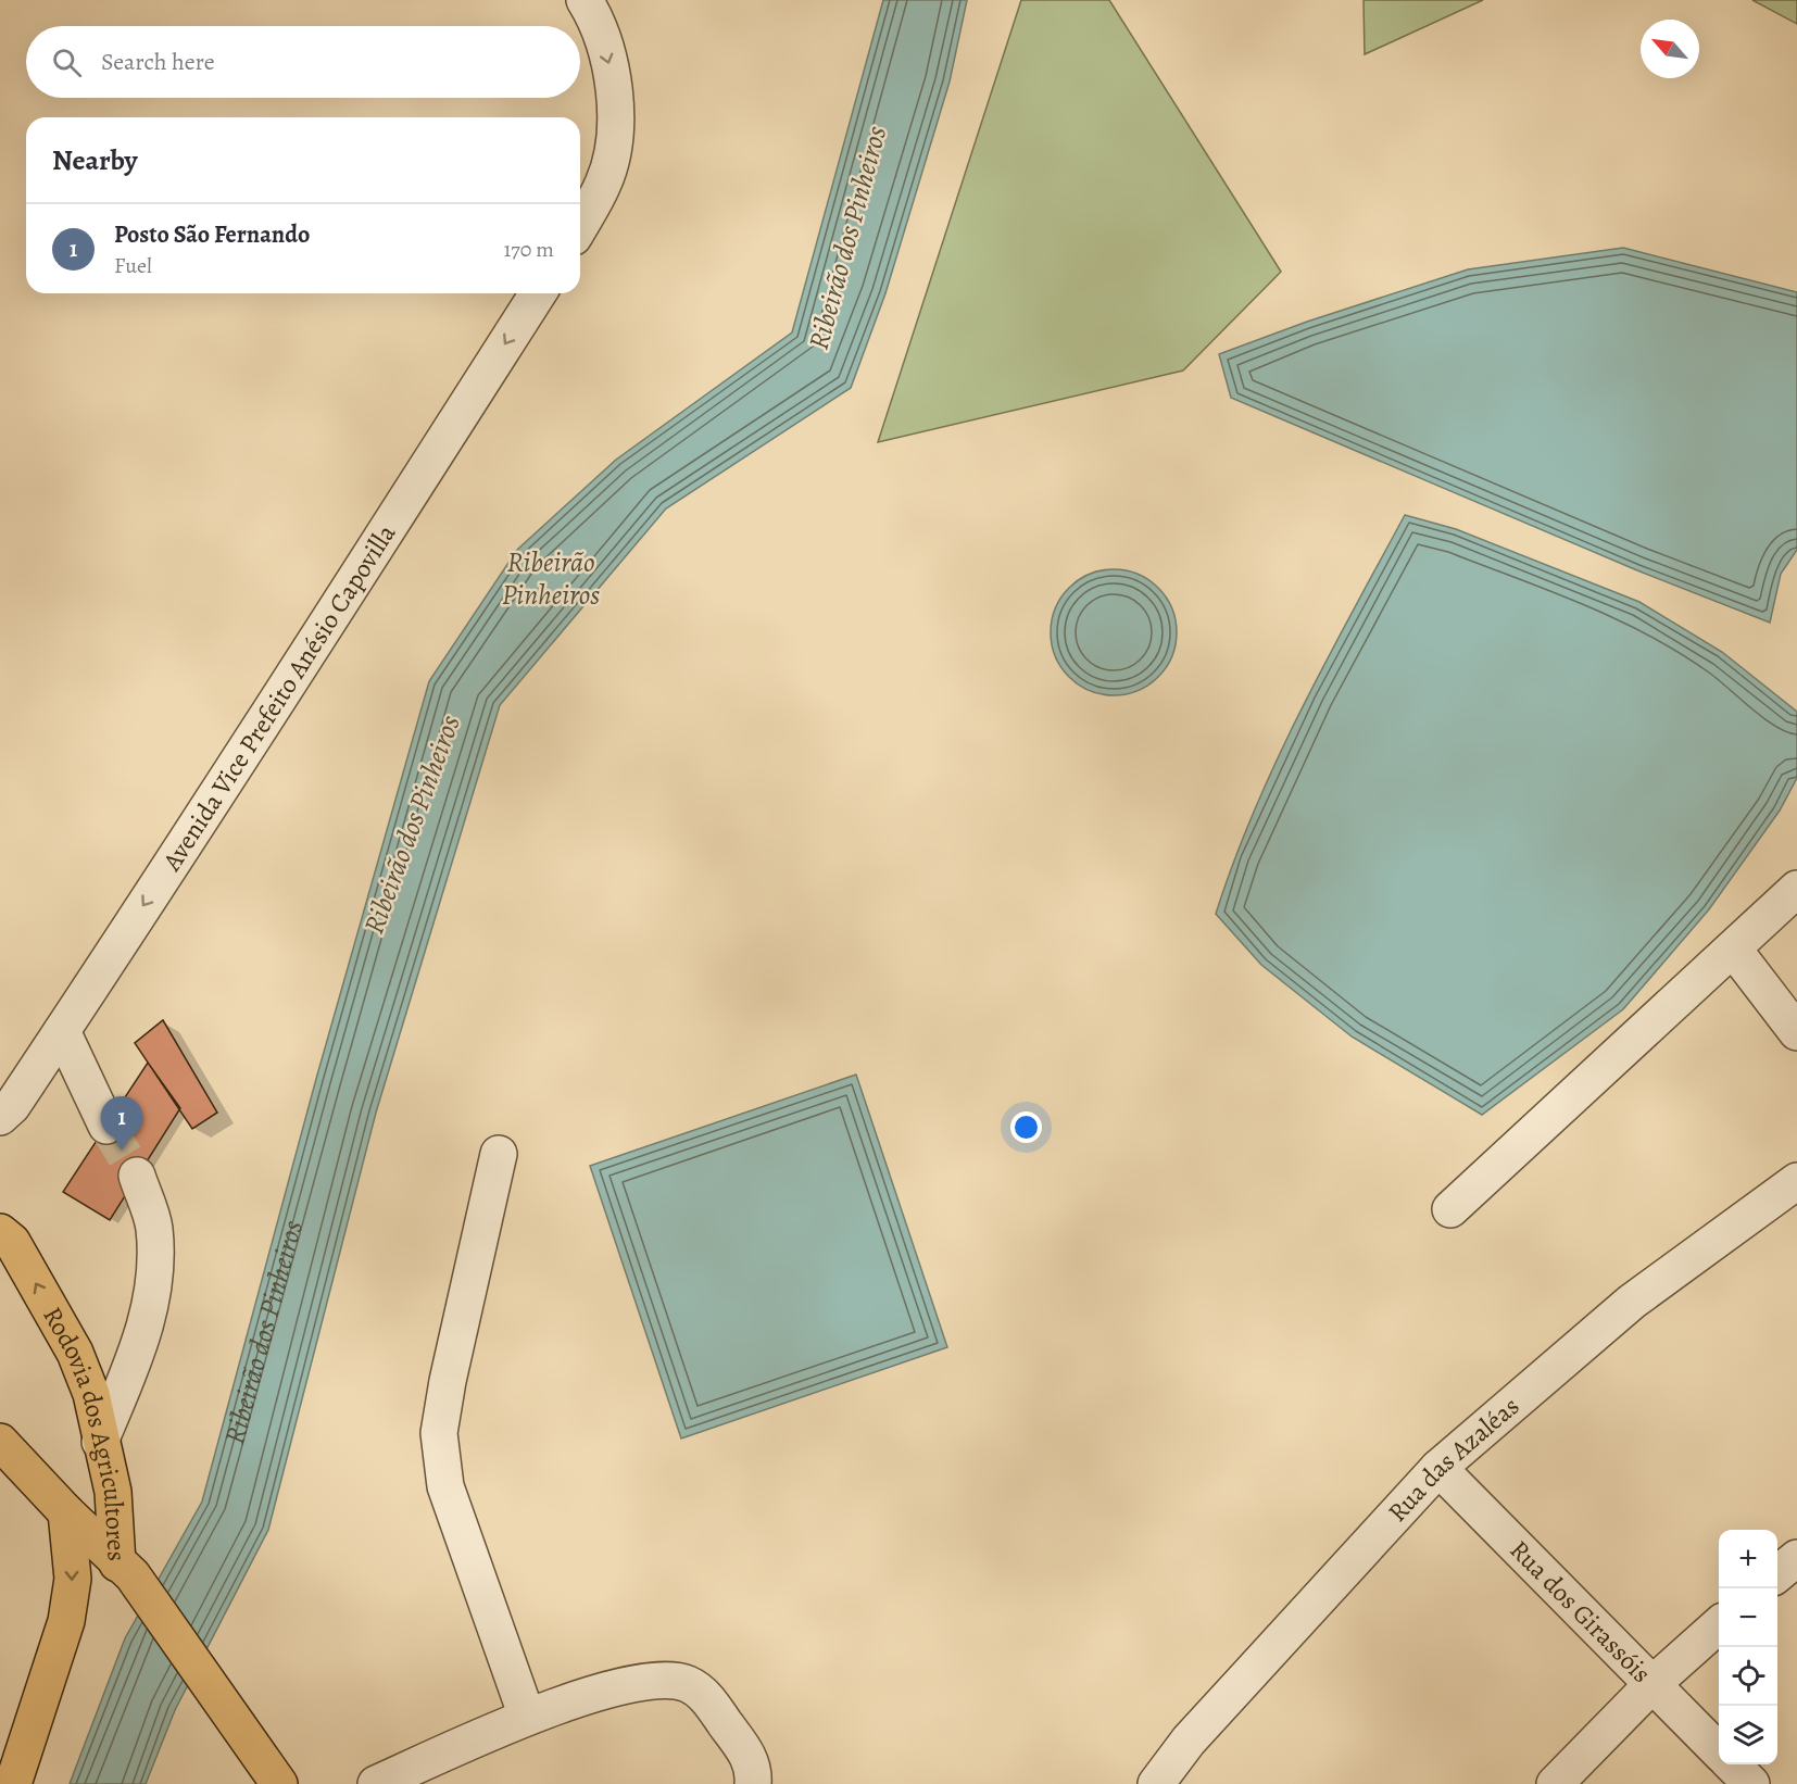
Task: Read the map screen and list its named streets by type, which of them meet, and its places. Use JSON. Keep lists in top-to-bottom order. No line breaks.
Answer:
{"streets":{"main road":["Rodovia dos Agricultores"],"street":["Avenida Vice Prefeito Anésio Capovilla","Rua das Azaléas","Rua dos Girassóis"]},"crossings":[["Rua das Azaléas","Rua dos Girassóis"]],"one_way":["Avenida Vice Prefeito Anésio Capovilla","Rodovia dos Agricultores"],"water":["Ribeirão dos Pinheiros","Ribeirão Pinheiros"],"north":"top left","page":{"search":"Search here","heading":"Nearby","list":[{"mark":"1","name":"Posto São Fernando","note":"Fuel","value":"170 m"}],"pins":"1","map_buttons":["+","−"]}}
